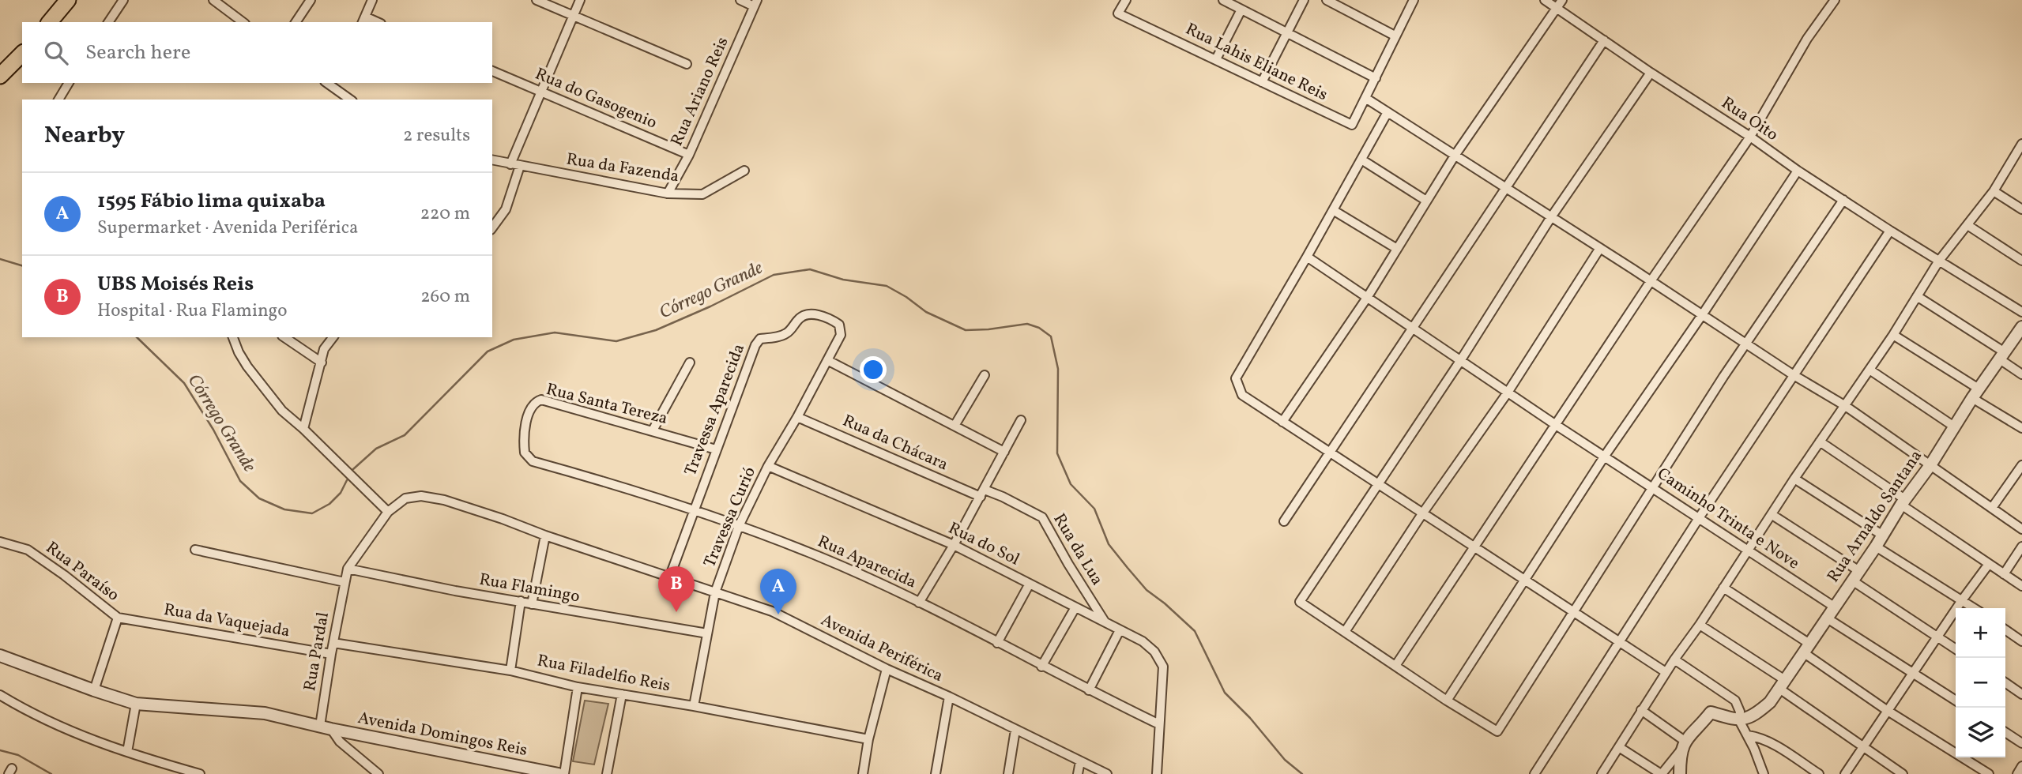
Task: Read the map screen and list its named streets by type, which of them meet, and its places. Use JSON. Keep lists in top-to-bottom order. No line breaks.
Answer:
{"streets":{"street":["Rua Lahis Eliane Reis","Rua Ariano Reis","Rua do Gasogenio","Rua Oito","Rua da Fazenda","Rua Santa Tereza","Travessa Aparecida","Rua da Chácara","Rua Arnaldo Santana","Travessa Curió","Caminho Trinta e Nove","Rua do Sol","Rua da Lua","Rua Aparecida","Rua Paraíso","Rua Flamingo","Rua da Vaquejada","Avenida Periférica","Rua Pardal","Rua Filadelfio Reis","Avenida Domingos Reis"]},"crossings":[["Rua Ariano Reis","Rua do Gasogenio"],["Rua Ariano Reis","Rua da Fazenda"],["Rua Santa Tereza","Travessa Aparecida"],["Rua Santa Tereza","Rua Aparecida"],["Travessa Aparecida","Travessa Curió"],["Travessa Aparecida","Rua Aparecida"],["Travessa Aparecida","Avenida Periférica"],["Rua da Chácara","Travessa Curió"],["Rua da Chácara","Rua da Lua"],["Rua Arnaldo Santana","Caminho Trinta e Nove"],["Travessa Curió","Rua do Sol"],["Travessa Curió","Rua Aparecida"],["Travessa Curió","Rua Flamingo"],["Travessa Curió","Avenida Periférica"],["Travessa Curió","Rua Filadelfio Reis"],["Rua do Sol","Rua da Lua"],["Rua do Sol","Rua Aparecida"],["Rua Paraíso","Rua da Vaquejada"],["Rua Flamingo","Rua Pardal"],["Rua da Vaquejada","Rua Pardal"],["Rua Pardal","Rua Filadelfio Reis"],["Rua Pardal","Avenida Domingos Reis"]],"water":["Córrego Grande"],"page":{"search":"Search here","heading":["Nearby","2 results"],"list":[{"mark":"A","name":"1595 Fábio lima quixaba","note":"Supermarket · Avenida Periférica","value":"220 m"},{"mark":"B","name":"UBS Moisés Reis","note":"Hospital · Rua Flamingo","value":"260 m"}],"pins":["B","A"],"map_buttons":["+","−"]}}
